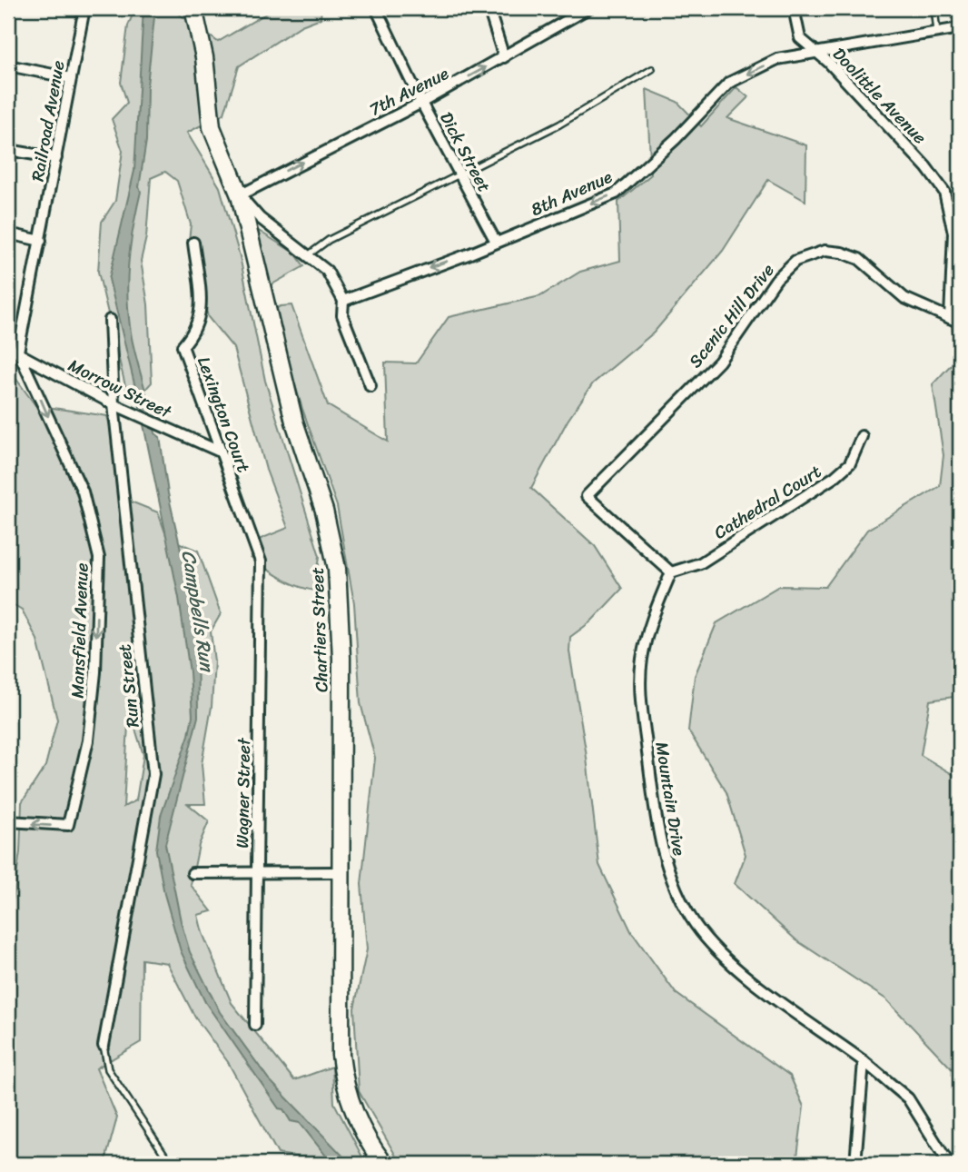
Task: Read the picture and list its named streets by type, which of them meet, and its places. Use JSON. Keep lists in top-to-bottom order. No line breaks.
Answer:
{"streets":{"main road":["Chartiers Street"],"street":["7th Avenue","Doolittle Avenue","Railroad Avenue","Dick Street","8th Avenue","Scenic Hill Drive","Morrow Street","Lexington Court","Cathedral Court","Mansfield Avenue","Run Street","Wagner Street","Mountain Drive"]},"crossings":[["7th Avenue","Dick Street"],["7th Avenue","Chartiers Street"],["Doolittle Avenue","8th Avenue"],["Doolittle Avenue","Scenic Hill Drive"],["Railroad Avenue","Morrow Street"],["Railroad Avenue","Mansfield Avenue"],["Dick Street","8th Avenue"],["Scenic Hill Drive","Cathedral Court"],["Scenic Hill Drive","Mountain Drive"],["Morrow Street","Lexington Court"],["Morrow Street","Mansfield Avenue"],["Morrow Street","Run Street"],["Lexington Court","Wagner Street"],["Cathedral Court","Mountain Drive"]],"one_way":["7th Avenue","8th Avenue","Mansfield Avenue"],"water":["Campbells Run"]}
